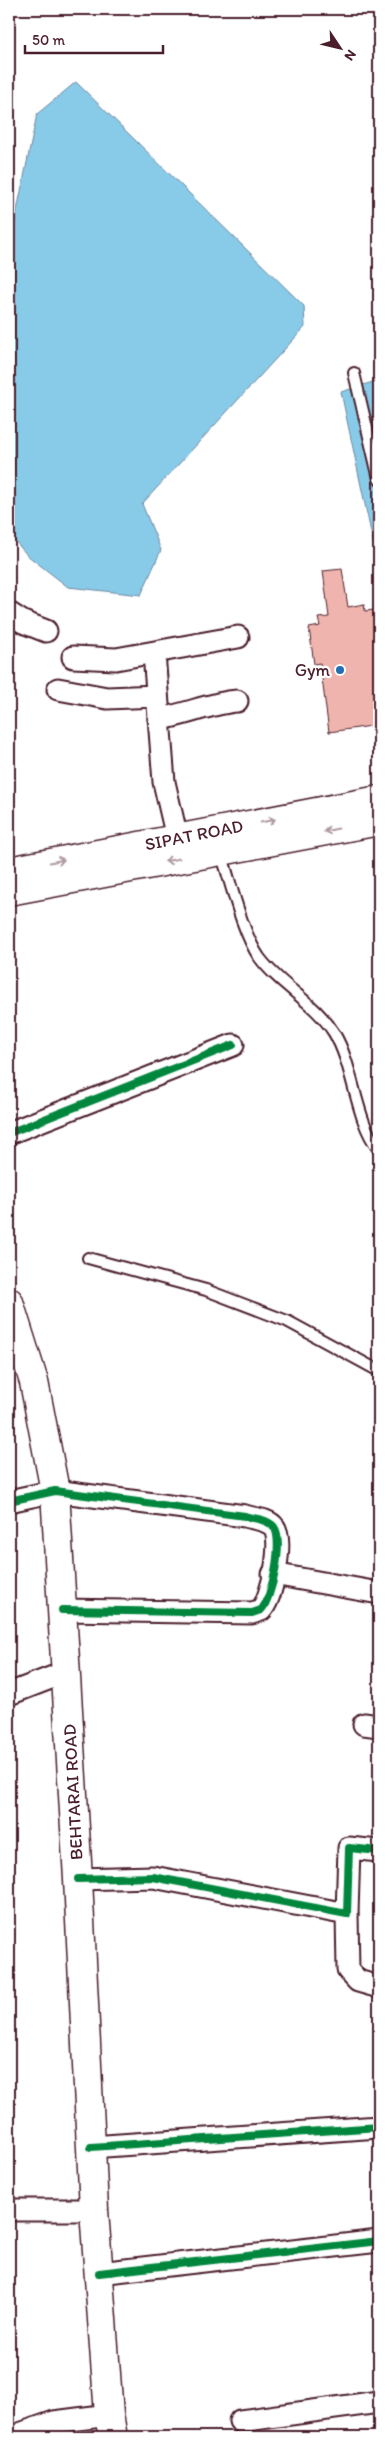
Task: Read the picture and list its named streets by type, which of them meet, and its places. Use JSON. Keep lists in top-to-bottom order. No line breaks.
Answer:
{"streets":{"main road":["SIPAT ROAD","BEHTARAI ROAD"]},"places":["Gym"],"scale_bar":"50 m","north":"bottom right"}
